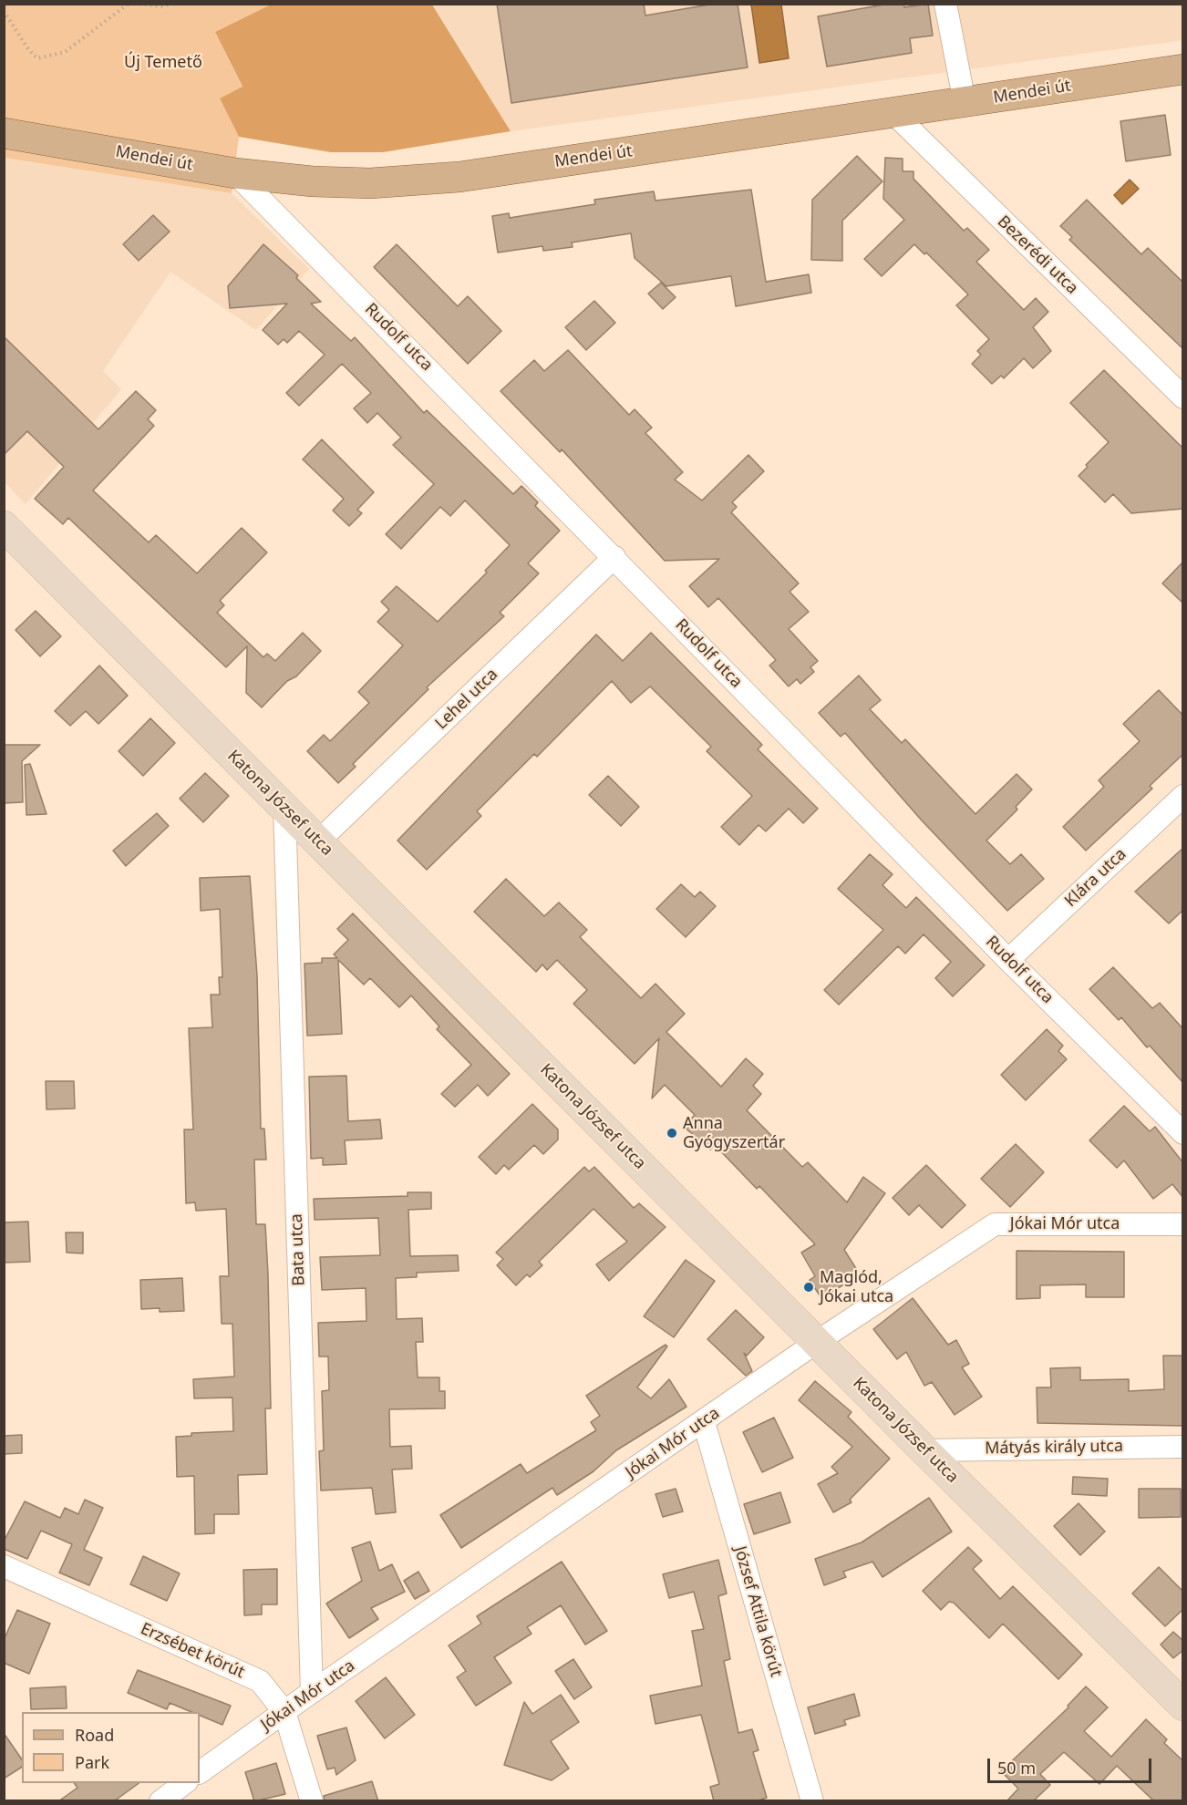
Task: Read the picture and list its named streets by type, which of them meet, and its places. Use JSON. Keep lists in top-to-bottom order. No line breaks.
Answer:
{"streets":{"main road":["Mendei út","Katona József utca"],"street":["Bezerédi utca","Rudolf utca","Lehel utca","Klára utca","Jókai Mór utca","Bata utca","Mátyás király utca","József Attila körút","Erzsébet körút"]},"crossings":[["Mendei út","Bezerédi utca"],["Mendei út","Rudolf utca"],["Rudolf utca","Lehel utca"],["Rudolf utca","Klára utca"],["Lehel utca","Katona József utca"],["Katona József utca","Jókai Mór utca"],["Katona József utca","Bata utca"],["Katona József utca","Mátyás király utca"],["Jókai Mór utca","Bata utca"],["Jókai Mór utca","József Attila körút"],["Jókai Mór utca","Erzsébet körút"]],"parks":["Új Temető"],"places":["Anna Gyógyszertár","Maglód, Jókai utca"],"legend":["Road","Park"],"scale_bar":"50 m"}
